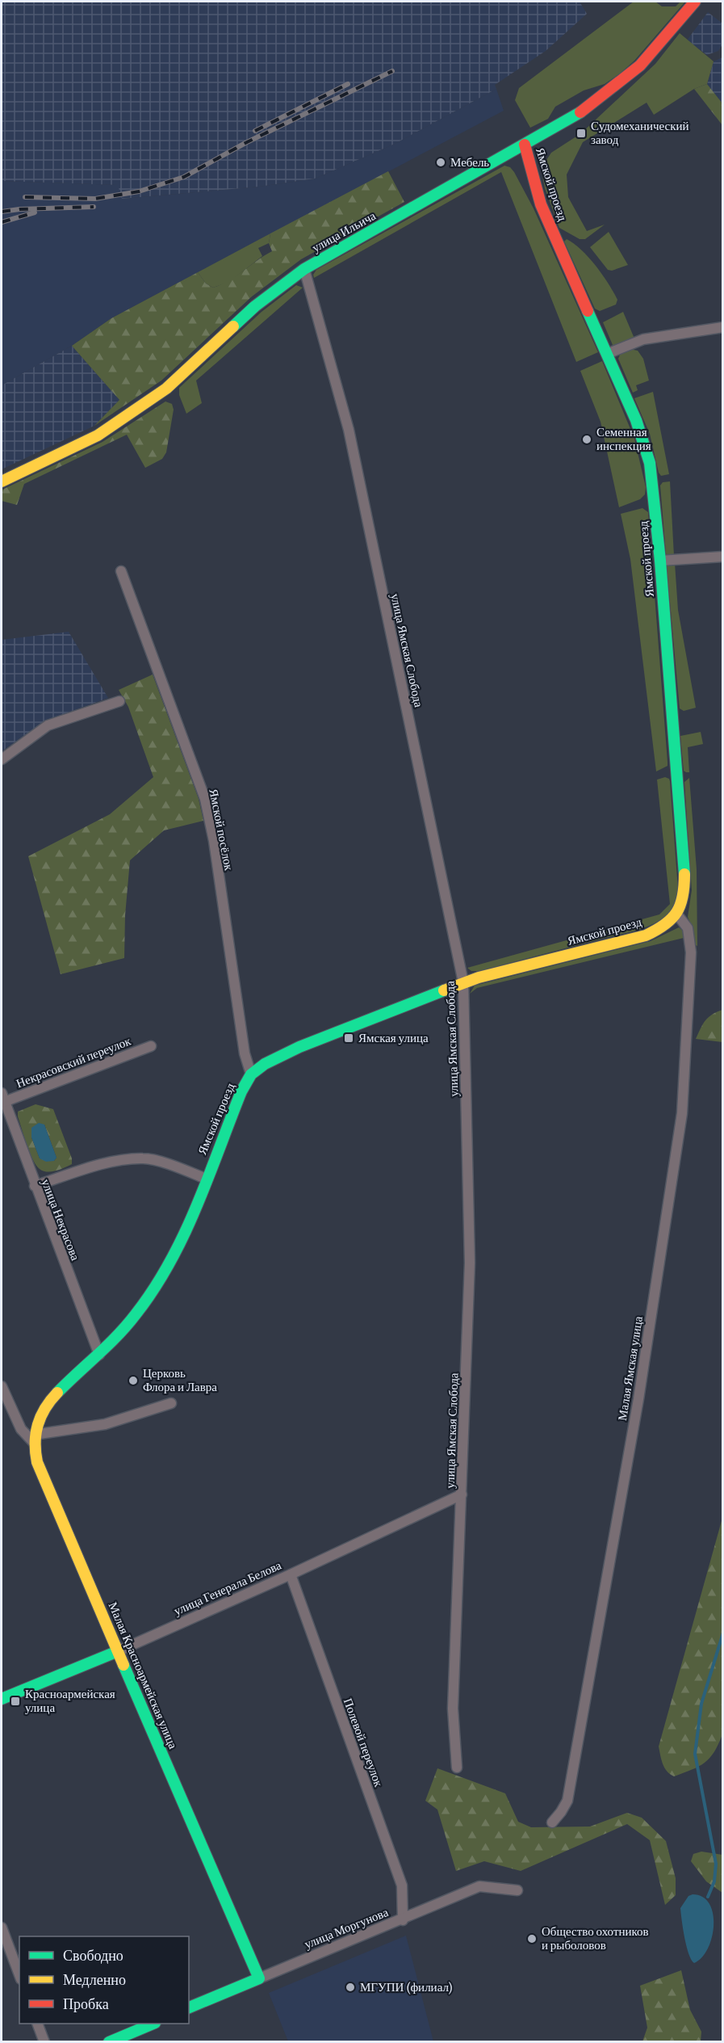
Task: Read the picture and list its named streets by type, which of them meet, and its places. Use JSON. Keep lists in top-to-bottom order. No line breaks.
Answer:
{"streets":{"main road":["Ямской проезд","улица Ильича","улица Генерала Белова","Малая Красноармейская улица","улица Моргунова"],"street":["улица Ямская Слобода","Ямской посёлок","Некрасовский переулок","улица Некрасова","Малая Ямская улица","Полевой переулок"]},"crossings":[["Ямской проезд","улица Ильича"],["Ямской проезд","улица Ямская Слобода"],["Ямской проезд","Ямской посёлок"],["Ямской проезд","улица Некрасова"],["Ямской проезд","Малая Ямская улица"],["Ямской проезд","Малая Красноармейская улица"],["улица Ильича","улица Ямская Слобода"],["улица Ямская Слобода","улица Генерала Белова"],["Некрасовский переулок","улица Некрасова"],["улица Генерала Белова","Малая Красноармейская улица"],["улица Генерала Белова","Полевой переулок"],["Малая Красноармейская улица","улица Моргунова"],["Полевой переулок","улица Моргунова"]],"places":{"transit":["Судомеханический завод","Ямская улица","Красноармейская улица"],"other":["Мебель","Семенная инспекция","Церковь Флора и Лавра","Общество охотников и рыболовов","МГУПИ (филиал)"]},"legend":["Свободно","Медленно","Пробка"]}
